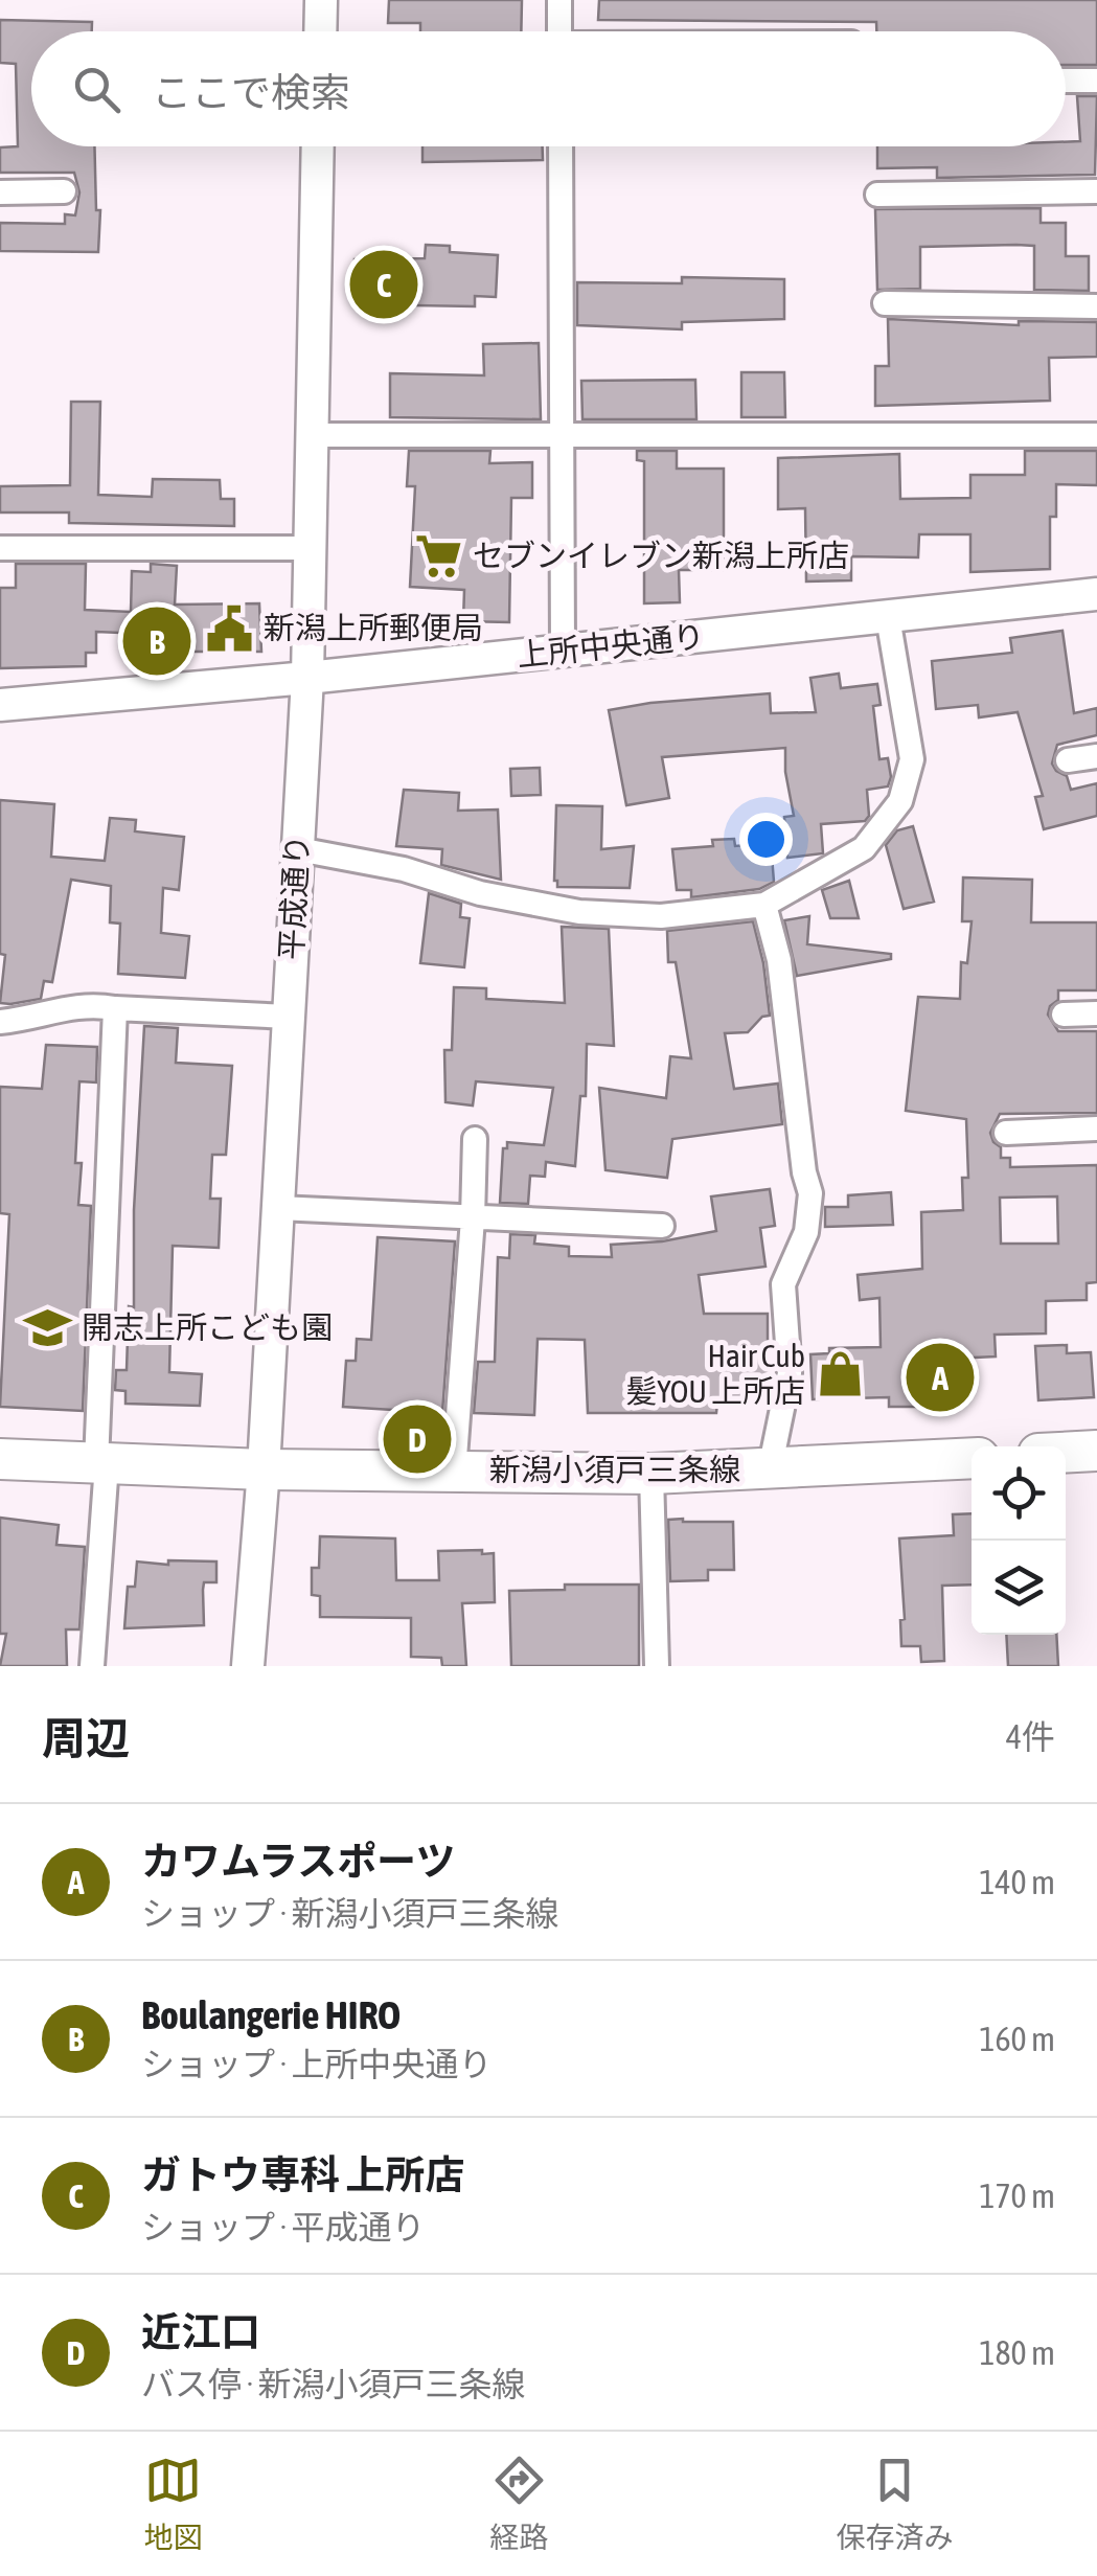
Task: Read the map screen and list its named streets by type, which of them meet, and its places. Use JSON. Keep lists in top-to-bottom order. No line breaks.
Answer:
{"streets":{"main road":["新潟小須戸三条線"],"street":["上所中央通り","平成通り"]},"crossings":[["上所中央通り","平成通り"],["平成通り","新潟小須戸三条線"]],"places":{"supermarket":["セブンイレブン新潟上所店"],"public building":["新潟上所郵便局"],"school or university":["開志上所こども園"],"shop":["Hair Cub 髪YOU 上所店"]},"page":{"search":"ここで検索","pins":["C","B","A","D"],"heading":["周辺","4件"],"list":[{"mark":"A","name":"カワムラスポーツ","note":"ショップ · 新潟小須戸三条線","value":"140 m"},{"mark":"B","name":"Boulangerie HIRO","note":"ショップ · 上所中央通り","value":"160 m"},{"mark":"C","name":"ガトウ専科 上所店","note":"ショップ · 平成通り","value":"170 m"},{"mark":"D","name":"近江口","note":"バス停 · 新潟小須戸三条線","value":"180 m"}],"nav":["地図","経路","保存済み"]}}
